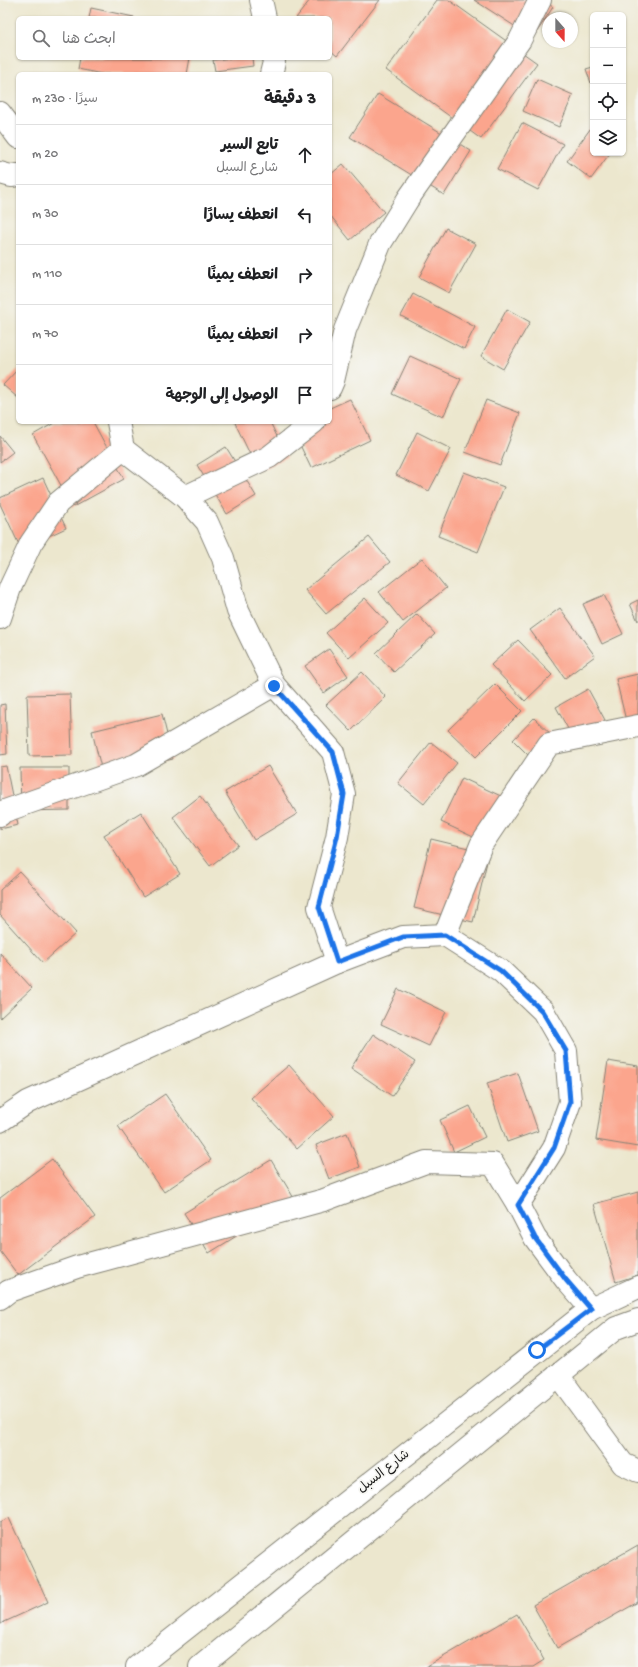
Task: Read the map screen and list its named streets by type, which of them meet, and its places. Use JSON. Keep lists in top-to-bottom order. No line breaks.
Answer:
{"streets":{"street":["شارع السبل"]},"north":"bottom","page":{"map_buttons":["+","−"],"search":"ابحث هنا","heading":["3 دقيقة","سيرًا · 230 m"],"list":[["تابع السير","شارع السبل","20 m"],["انعطف يسارًا","30 m"],["انعطف يمينًا","110 m"],["انعطف يمينًا","70 m"],"الوصول إلى الوجهة"]}}
